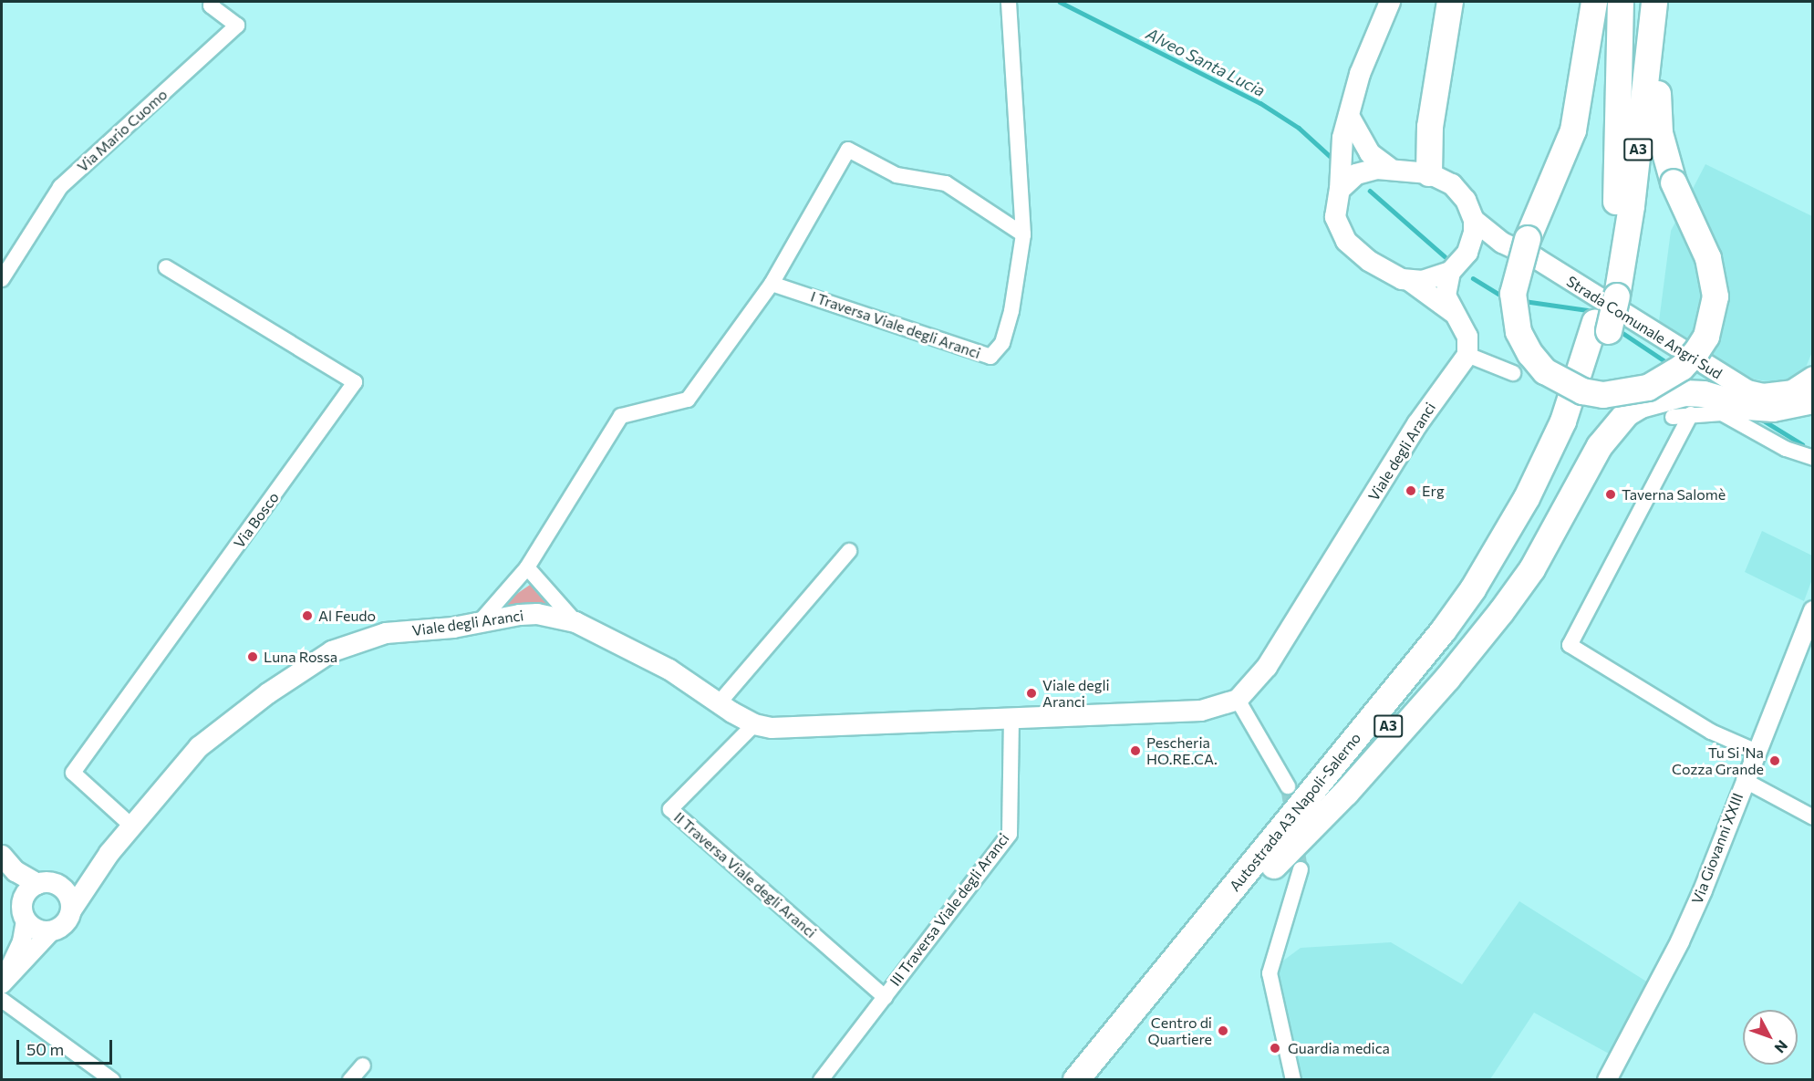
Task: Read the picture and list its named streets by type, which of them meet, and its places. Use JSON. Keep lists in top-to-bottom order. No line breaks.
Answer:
{"streets":{"highway":["A3","Autostrada A3 Napoli-Salerno"],"main road":["Strada Comunale Angri Sud","Viale degli Aranci"],"street":["Via Mario Cuomo","I Traversa Viale degli Aranci","Via Bosco","Via Giovanni XXIII","II Traversa Viale degli Aranci","III Traversa Viale degli Aranci"]},"crossings":[["Viale degli Aranci","Via Bosco"],["Viale degli Aranci","II Traversa Viale degli Aranci"],["Viale degli Aranci","III Traversa Viale degli Aranci"],["II Traversa Viale degli Aranci","III Traversa Viale degli Aranci"]],"water":["Alveo Santa Lucia"],"places":["Erg","Taverna Salomè","Al Feudo","Luna Rossa","Viale degli Aranci","Pescheria HO.RE.CA.","Tu Si 'Na Cozza Grande","Centro di Quartiere","Guardia medica"],"scale_bar":"50 m","north":"bottom right"}
